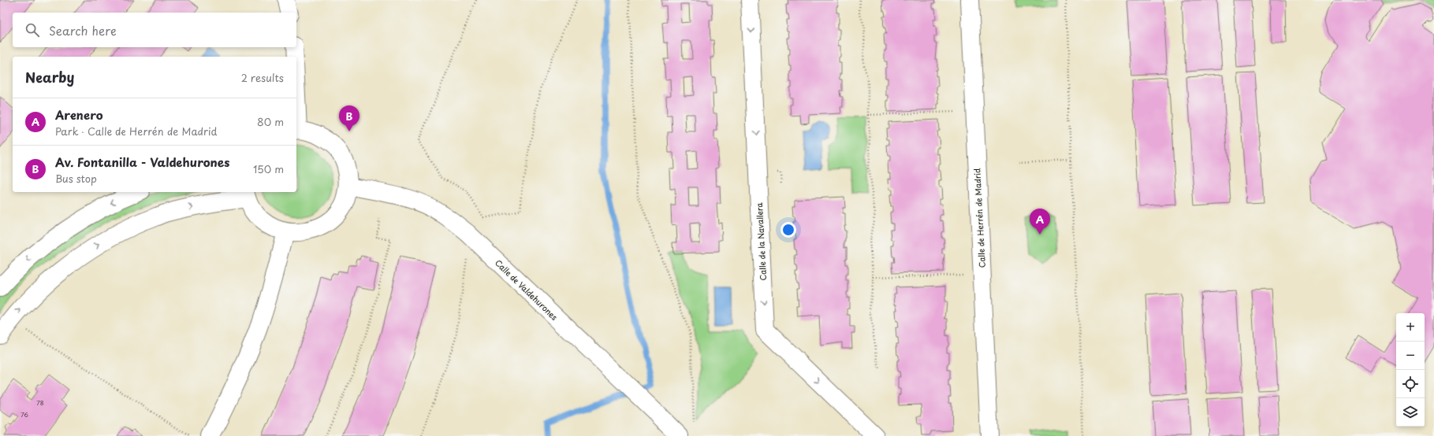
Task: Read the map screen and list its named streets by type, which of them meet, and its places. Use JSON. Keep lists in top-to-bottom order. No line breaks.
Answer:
{"streets":{"street":["Calle de Herrén de Madrid","Calle de la Navallera","Calle de Valdehurones"]},"one_way":["Calle de la Navallera"],"house_numbers":["78","76"],"page":{"search":"Search here","heading":["Nearby","2 results"],"list":[{"mark":"A","name":"Arenero","note":"Park · Calle de Herrén de Madrid","value":"80 m"},{"mark":"B","name":"Av. Fontanilla - Valdehurones","note":"Bus stop","value":"150 m"}],"pins":["B","A"],"map_buttons":["+","−"]}}
